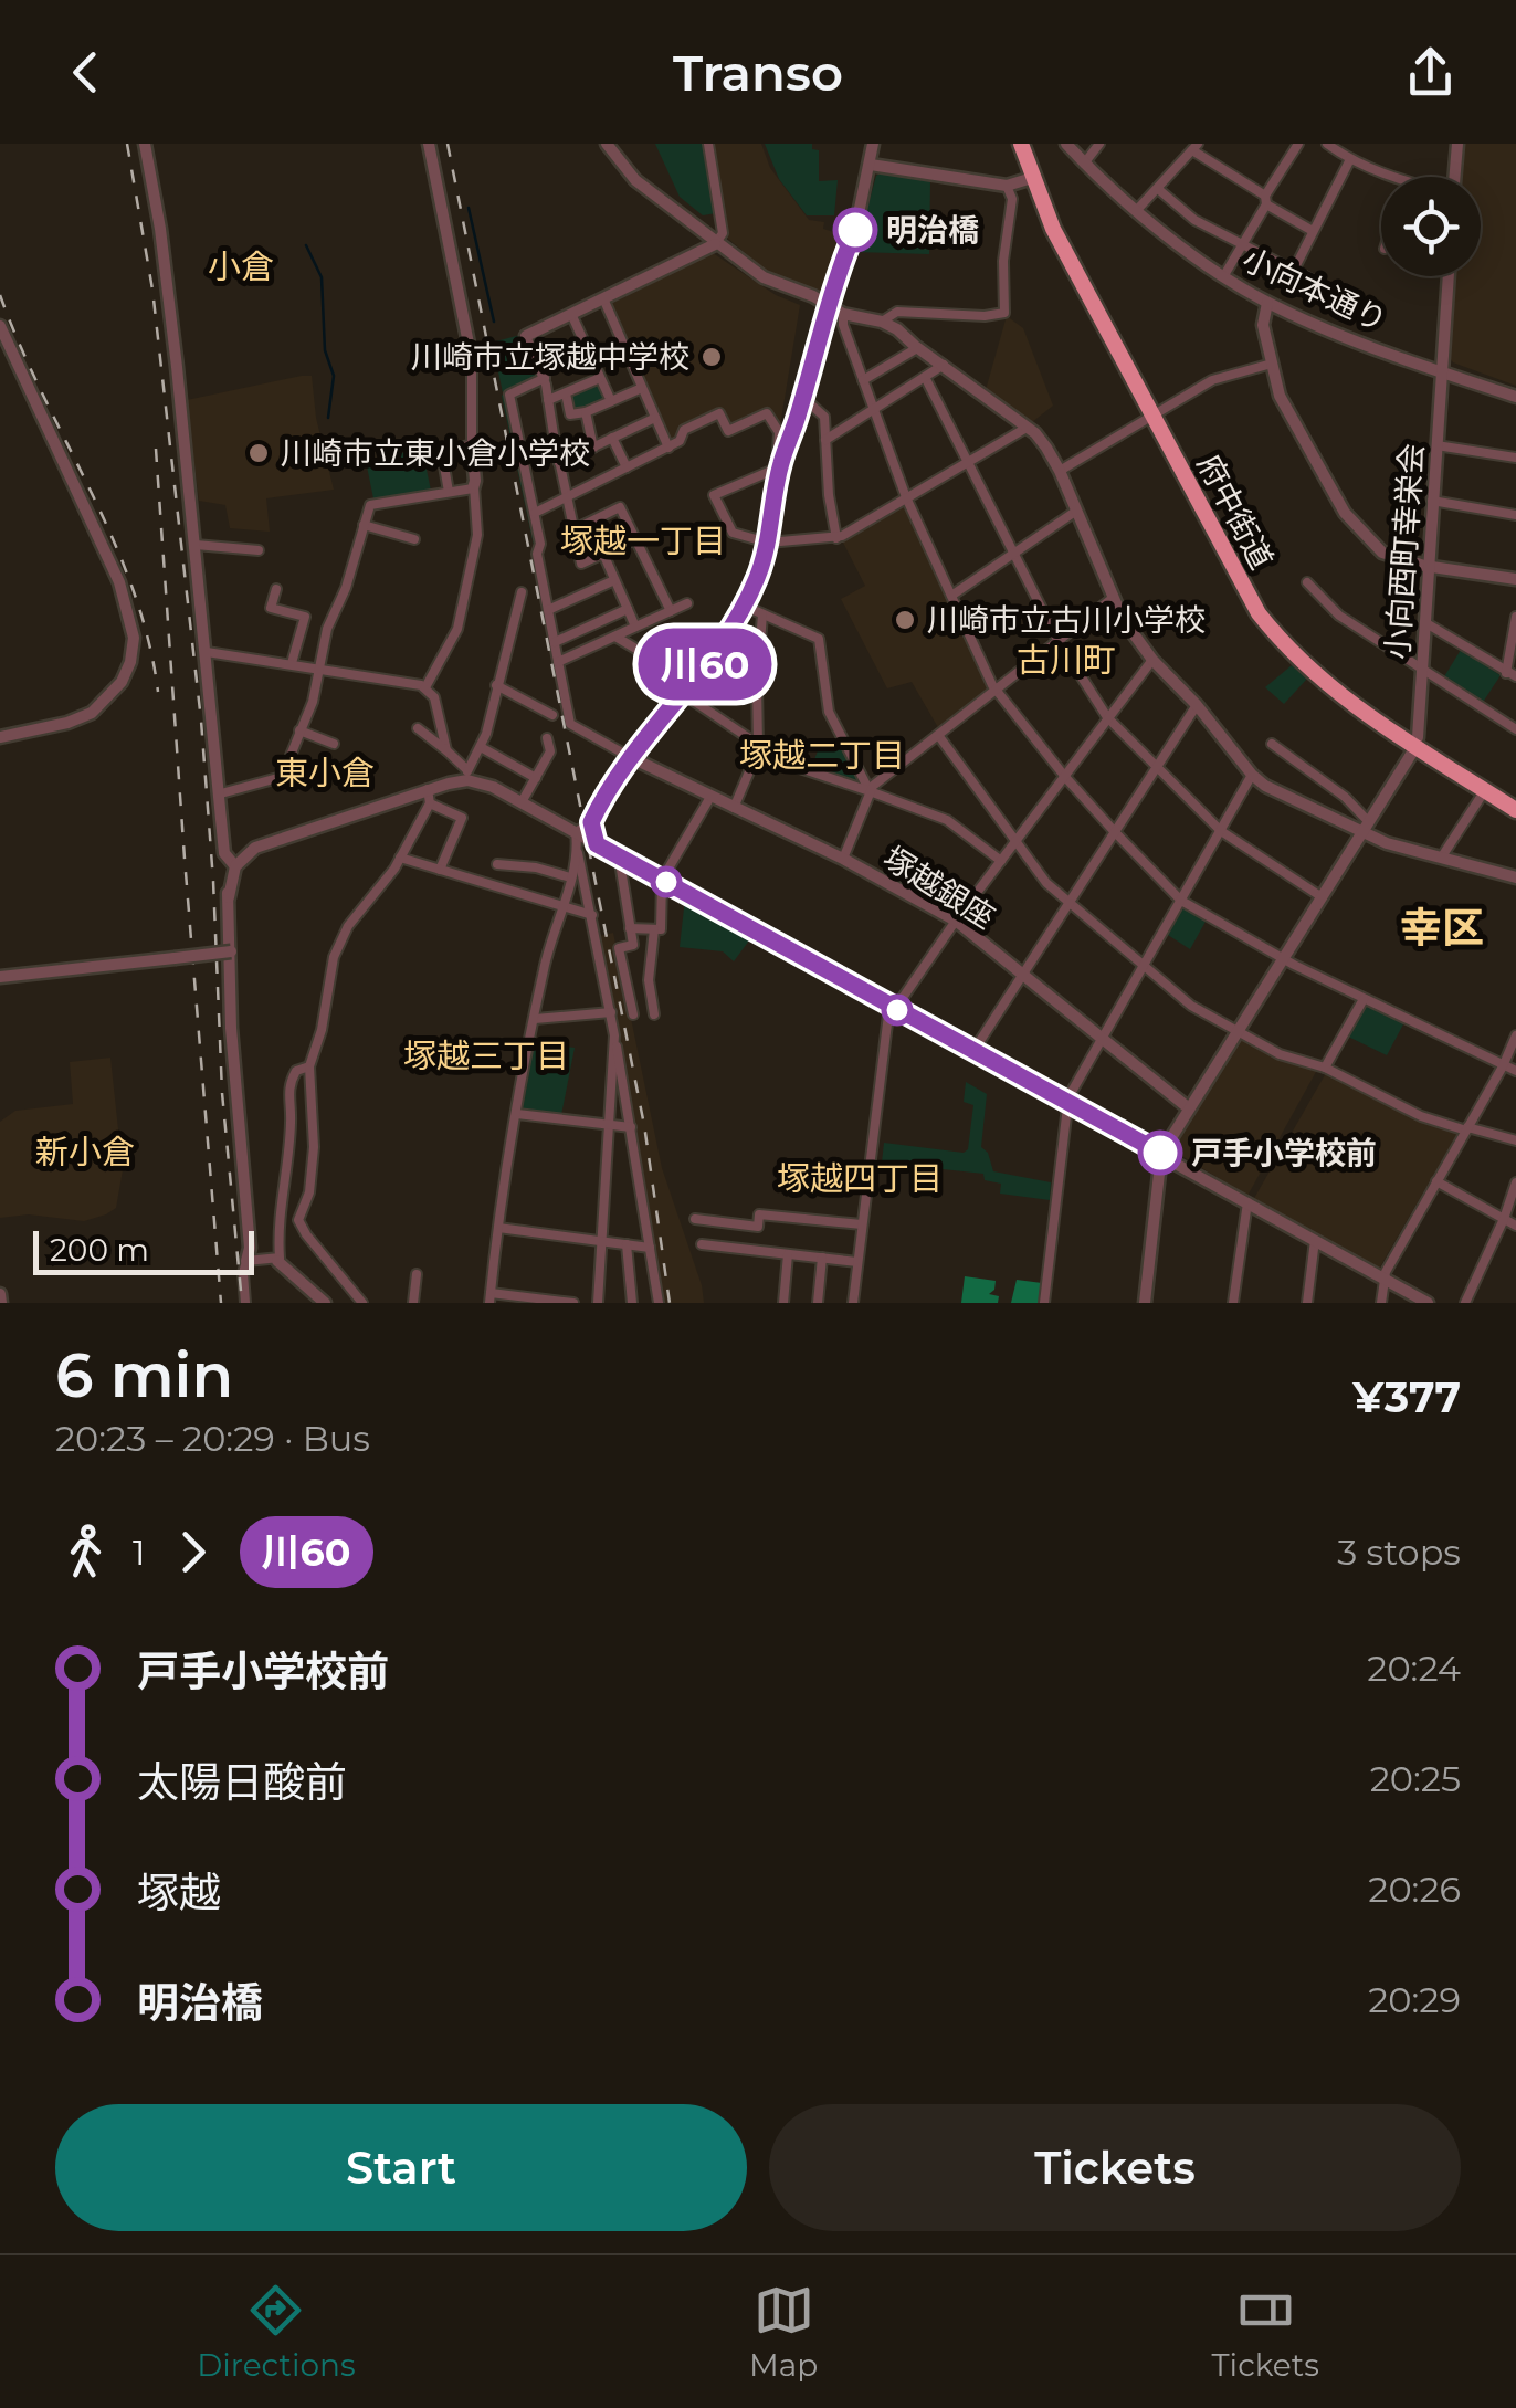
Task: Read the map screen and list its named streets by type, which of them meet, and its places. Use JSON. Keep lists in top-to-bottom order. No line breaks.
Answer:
{"streets":{"highway":["府中街道"],"street":["小向本通り","小向西町幸栄会","塚越銀座"]},"crossings":[["小向本通り","小向西町幸栄会"],["府中街道","小向西町幸栄会"]],"districts":["小倉","塚越一丁目","古川町","塚越二丁目","東小倉","幸区","塚越三丁目","新小倉","塚越四丁目"],"places":["明治橋","川崎市立塚越中学校","川崎市立東小倉小学校","川崎市立古川小学校","戸手小学校前"],"lines":["bus line 川60"],"scale_bar":"200 m","page":{"header":"Transo","on_map":"川60","scale":"200 m","heading":["6 min","20:23 – 20:29 · Bus","¥377"],"legs":["1","川60","3 stops"],"list":[{"name":"戸手小学校前","value":"20:24"},{"name":"太陽日酸前","value":"20:25"},{"name":"塚越","value":"20:26"},{"name":"明治橋","value":"20:29"}],"buttons":["Start","Tickets"],"tabs":["Directions","Map","Tickets"]}}
